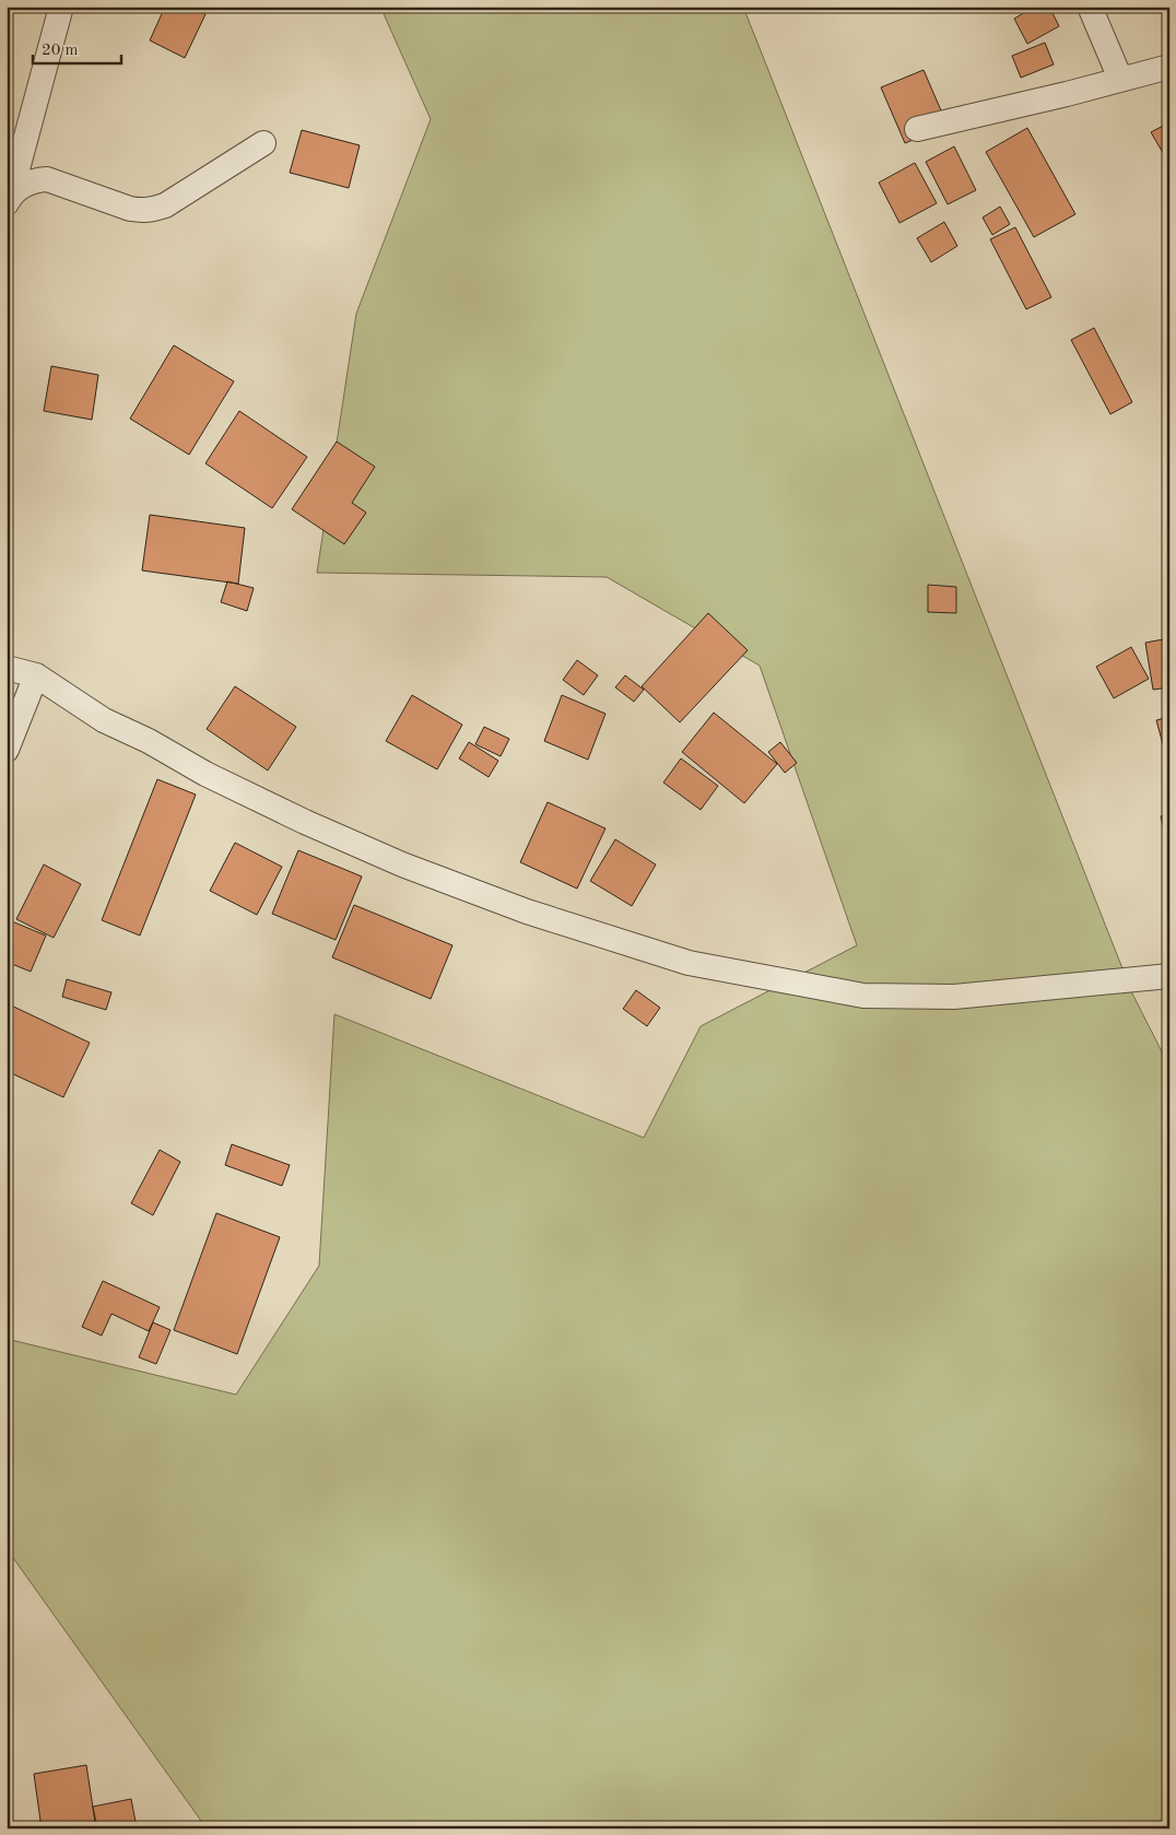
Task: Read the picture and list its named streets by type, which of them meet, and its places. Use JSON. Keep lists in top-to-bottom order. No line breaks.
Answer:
{"scale_bar":"20 m"}
